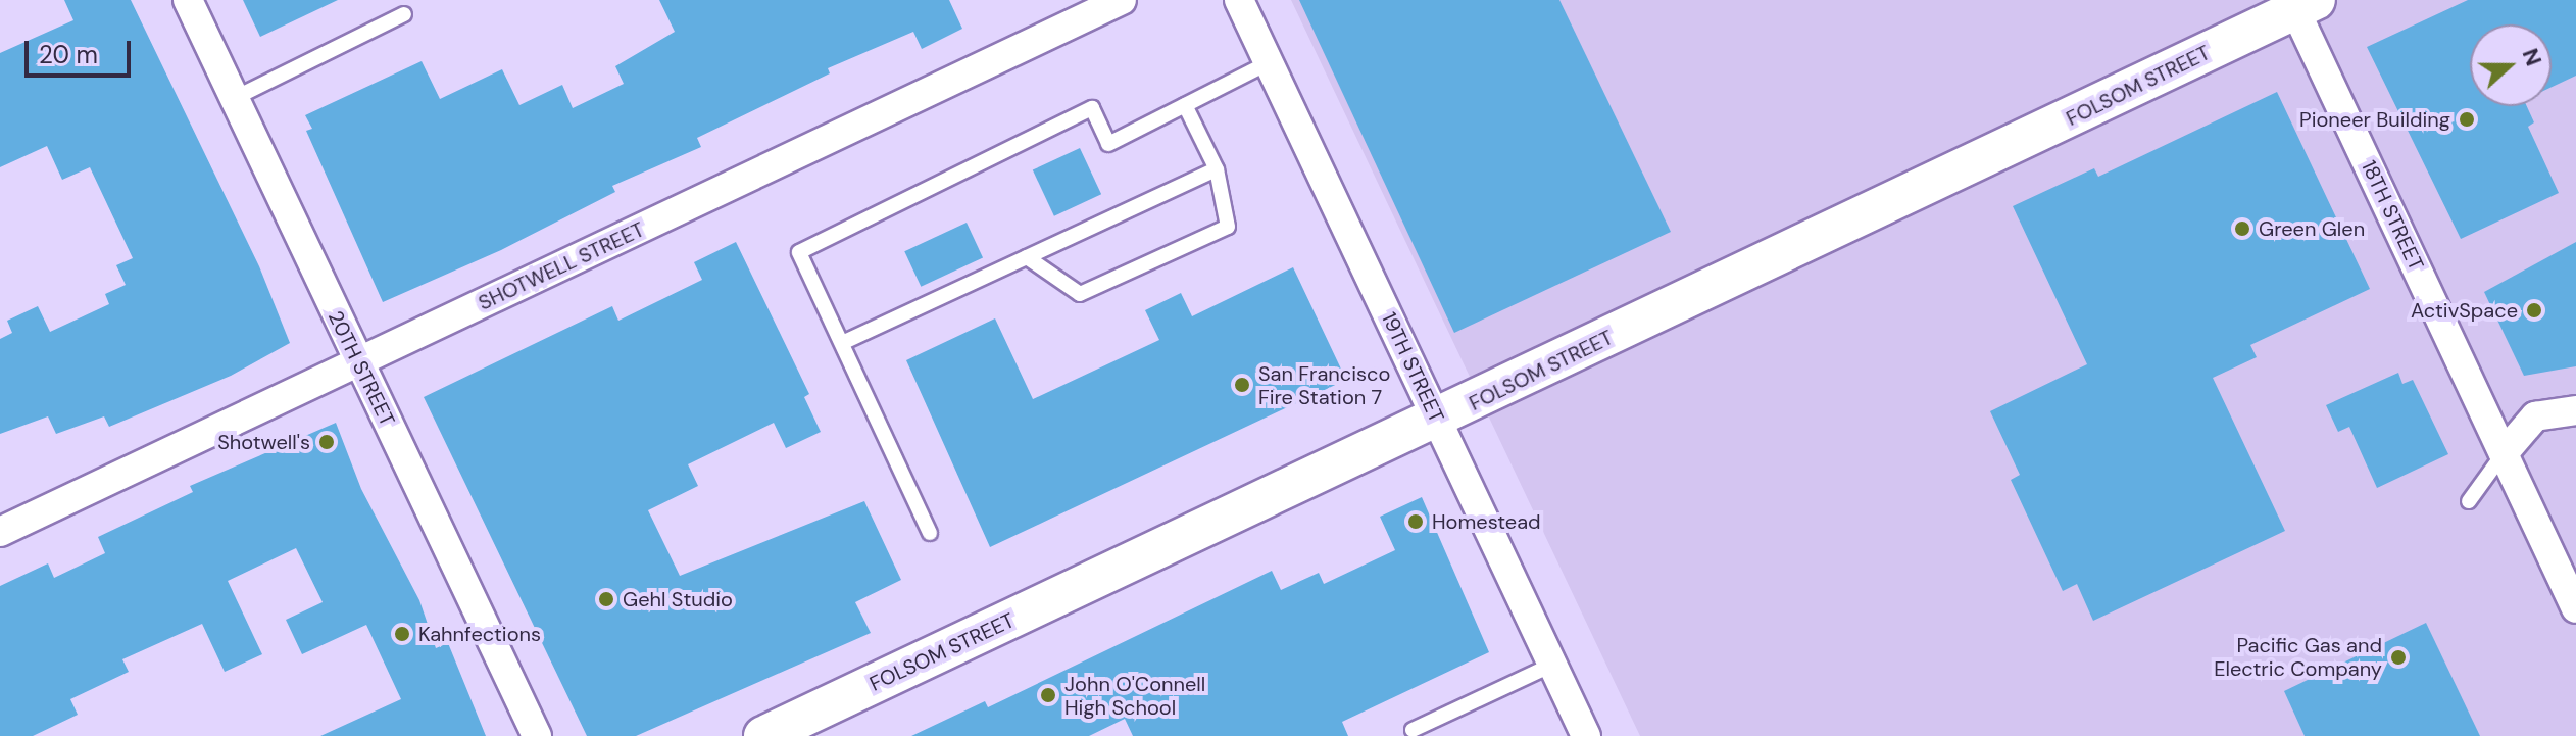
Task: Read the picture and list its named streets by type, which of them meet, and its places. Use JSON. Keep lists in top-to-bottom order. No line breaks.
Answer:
{"streets":{"street":["FOLSOM STREET","18TH STREET","SHOTWELL STREET","19TH STREET","20TH STREET"]},"crossings":[["FOLSOM STREET","18TH STREET"],["FOLSOM STREET","19TH STREET"],["SHOTWELL STREET","20TH STREET"]],"places":["Pioneer Building","Green Glen","ActivSpace","San Francisco Fire Station 7","Shotwell's","Homestead","Gehl Studio","Kahnfections","Pacific Gas and Electric Company","John O'Connell High School"],"scale_bar":"20 m","north":"right"}
